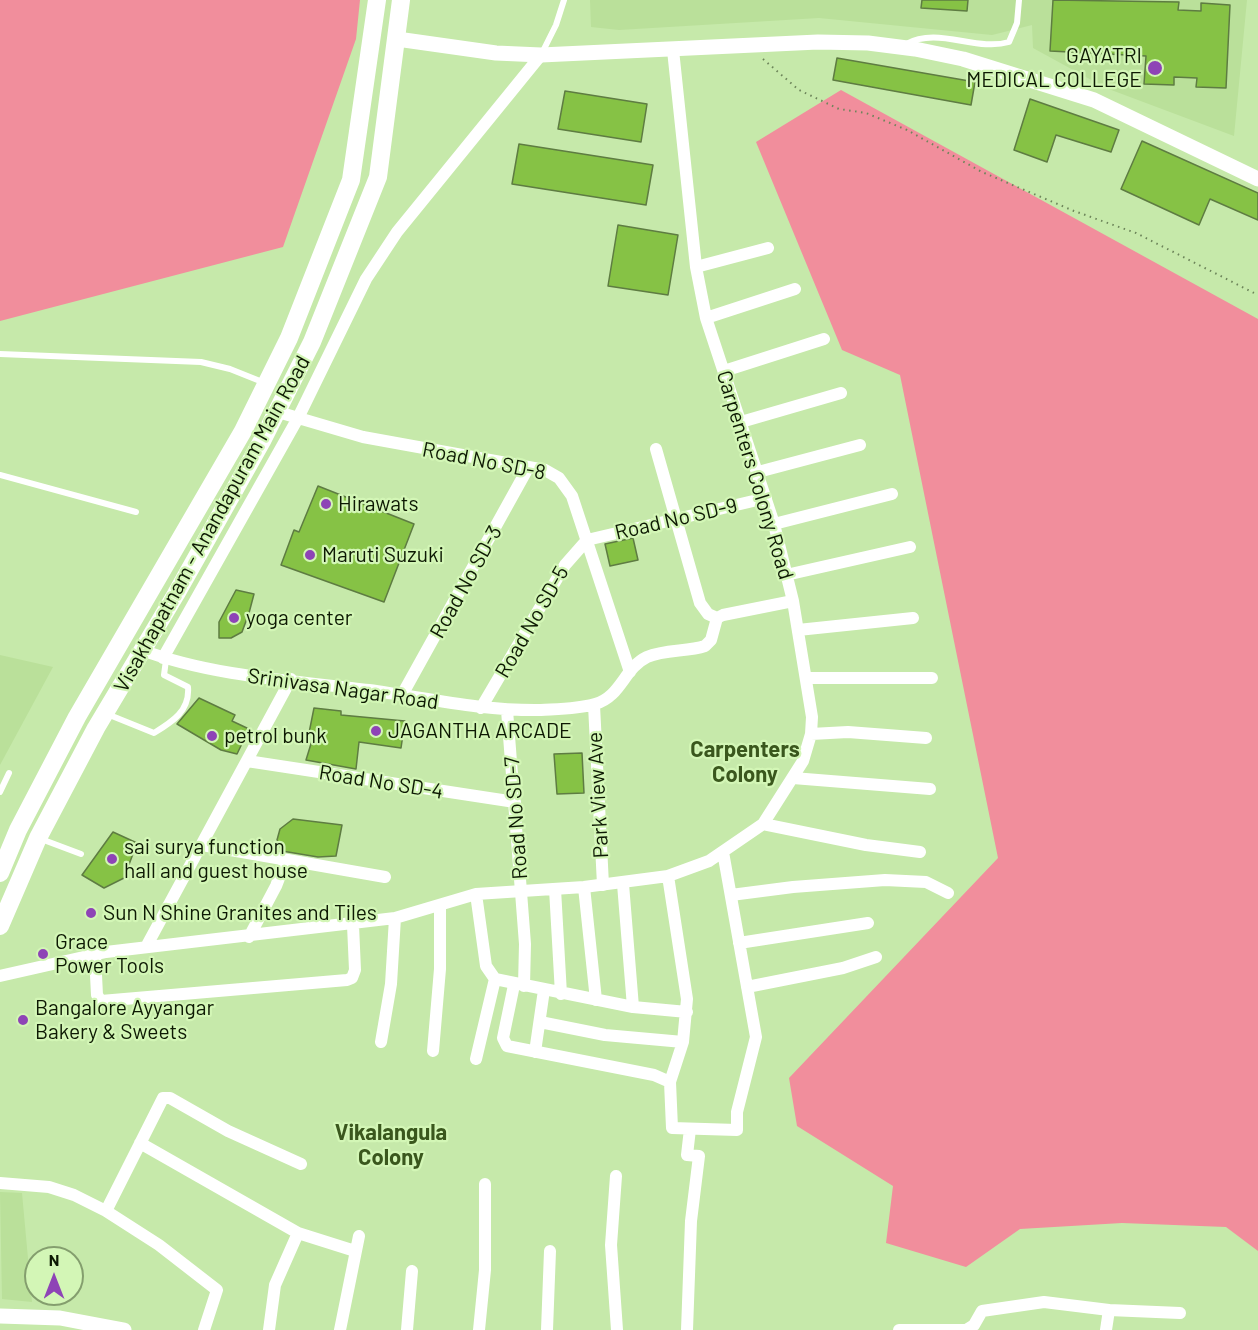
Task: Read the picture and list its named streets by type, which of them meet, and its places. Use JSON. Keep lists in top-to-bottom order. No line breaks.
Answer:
{"streets":{"main road":["Visakhapatnam - Anandapuram Main Road"],"street":["Road No SD-8","Carpenters Colony Road","Road No SD-9","Road No SD-3","Road No SD-5","Srinivasa Nagar Road","Road No SD-4","Park View Ave","Road No SD-7"]},"crossings":[["Road No SD-8","Road No SD-9"],["Road No SD-8","Visakhapatnam - Anandapuram Main Road"],["Road No SD-8","Road No SD-3"],["Road No SD-8","Road No SD-5"],["Carpenters Colony Road","Road No SD-9"],["Carpenters Colony Road","Park View Ave"],["Carpenters Colony Road","Road No SD-7"],["Road No SD-9","Road No SD-5"],["Visakhapatnam - Anandapuram Main Road","Srinivasa Nagar Road"],["Road No SD-3","Srinivasa Nagar Road"],["Road No SD-5","Srinivasa Nagar Road"],["Srinivasa Nagar Road","Park View Ave"],["Srinivasa Nagar Road","Road No SD-7"],["Road No SD-4","Road No SD-7"]],"districts":["Carpenters Colony","Vikalangula Colony"],"places":["GAYATRI MEDICAL COLLEGE","Hirawats","Maruti Suzuki","yoga center","JAGANTHA ARCADE","petrol bunk","sai surya function hall and guest house","Sun N Shine Granites and Tiles","Grace Power Tools","Bangalore Ayyangar Bakery & Sweets"],"north":"top"}
